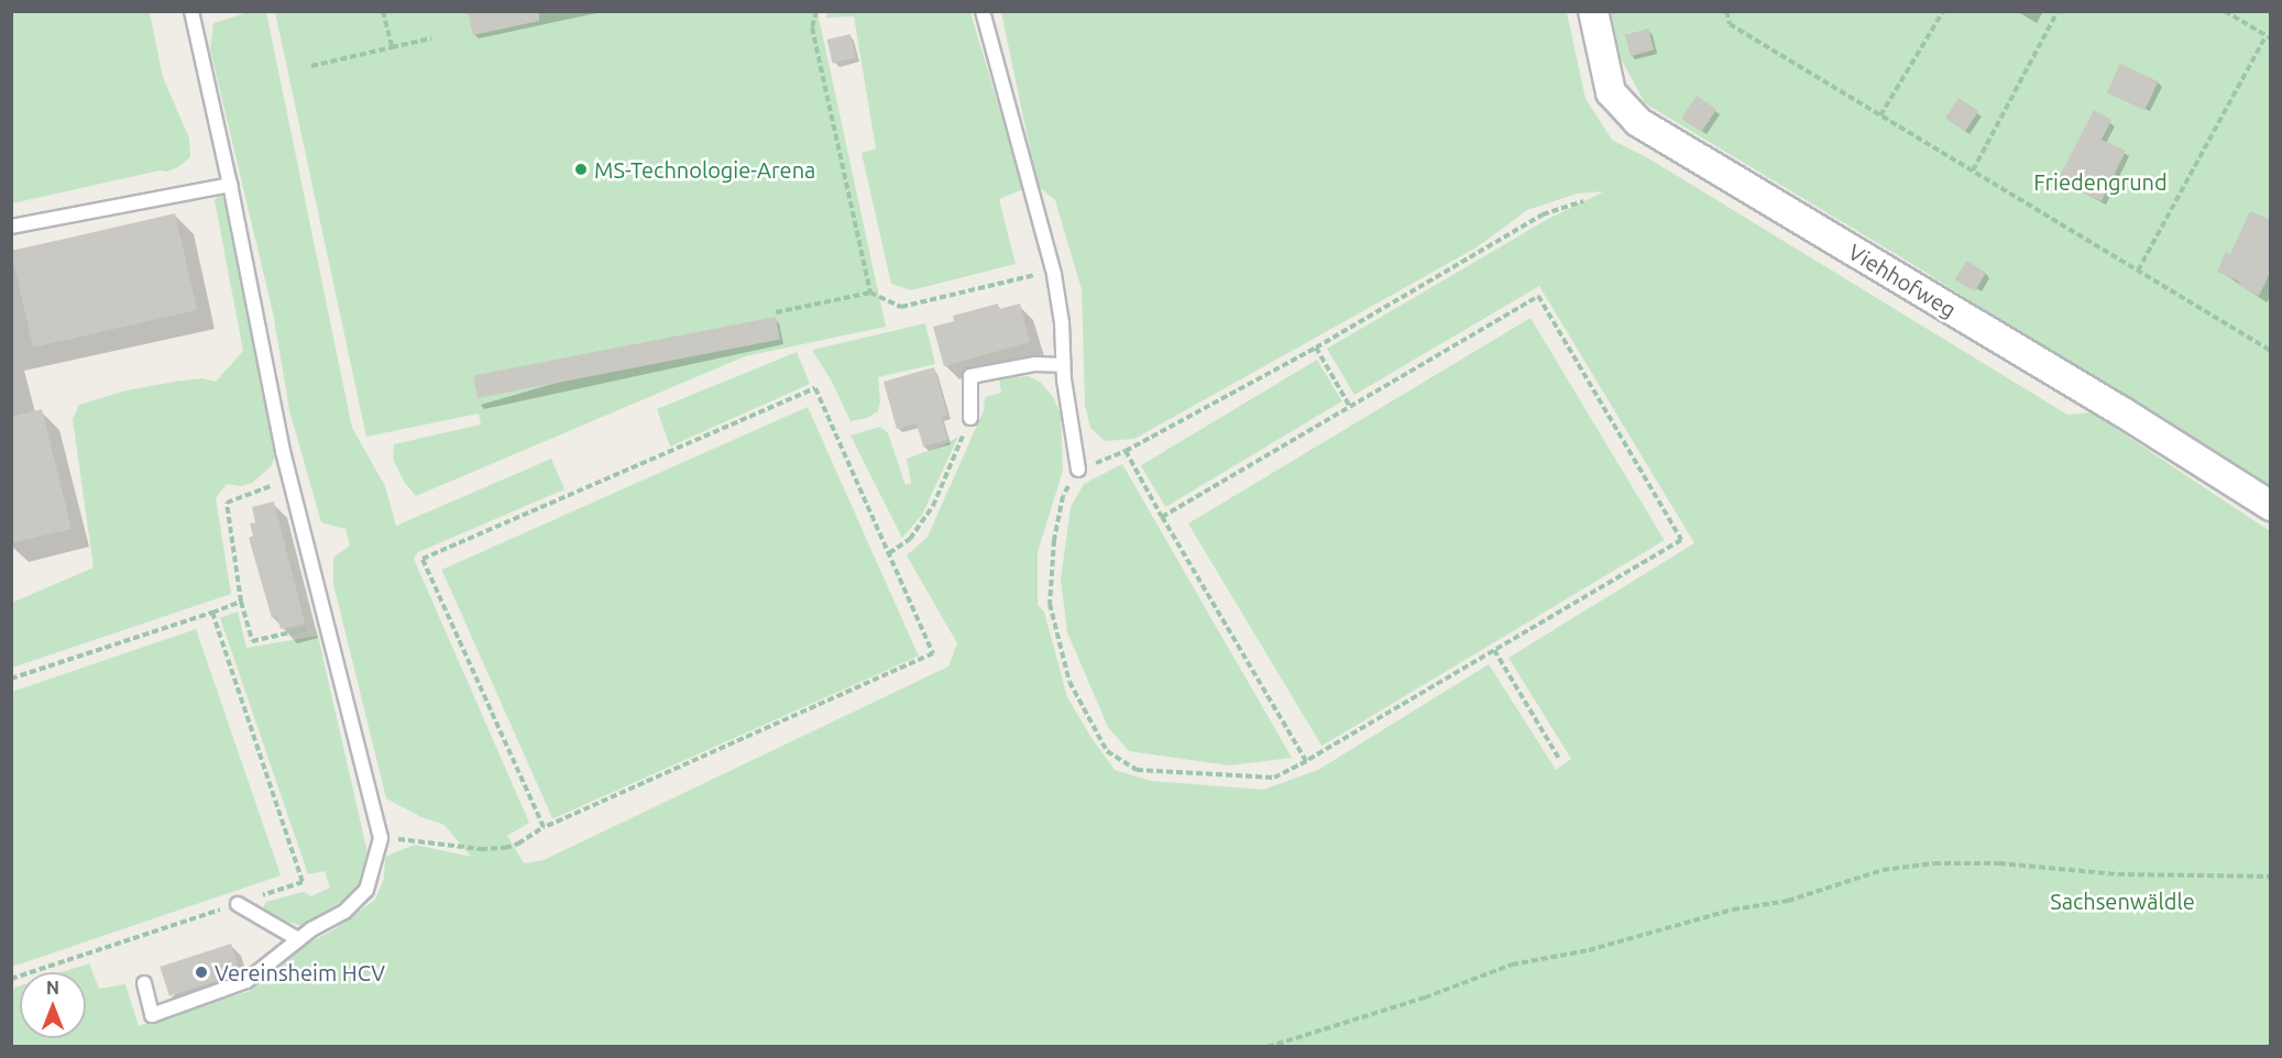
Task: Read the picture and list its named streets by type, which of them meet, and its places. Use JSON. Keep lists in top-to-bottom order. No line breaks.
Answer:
{"streets":{"street":["Viehhofweg"]},"parks":["Friedengrund","Sachsenwäldle"],"places":["MS-Technologie-Arena","Vereinsheim HCV"],"north":"top"}
